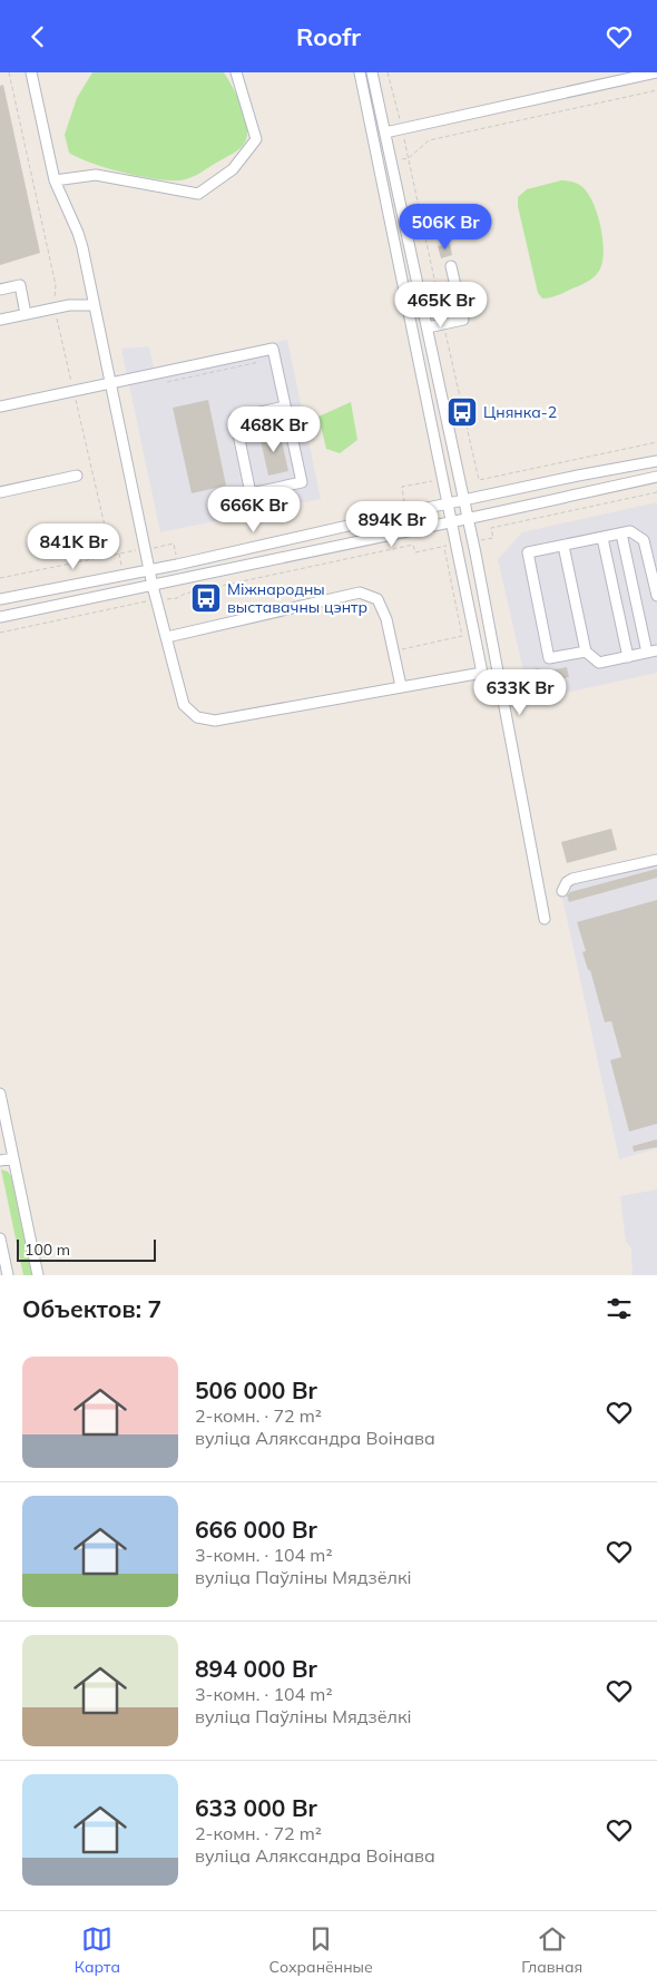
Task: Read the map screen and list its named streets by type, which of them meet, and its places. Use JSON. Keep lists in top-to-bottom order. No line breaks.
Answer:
{"places":{"bus stop":["Цнянка-2","Міжнародны выставачны цэнтр"]},"scale_bar":"100 m","page":{"header":"Roofr","price":["506K Br","465K Br","468K Br","666K Br","894K Br","841K Br","633K Br"],"scale":"100 m","heading":"Объектов: 7","list":[{"name":"506 000 Br","note":"2-комн. · 72 m² · вуліца Аляксандра Воінава"},{"name":"666 000 Br","note":"3-комн. · 104 m² · вуліца Паўліны Мядзёлкі"},{"name":"894 000 Br","note":"3-комн. · 104 m² · вуліца Паўліны Мядзёлкі"},{"name":"633 000 Br","note":"2-комн. · 72 m² · вуліца Аляксандра Воінава"}],"tabs":["Карта","Сохранённые","Главная"]}}
